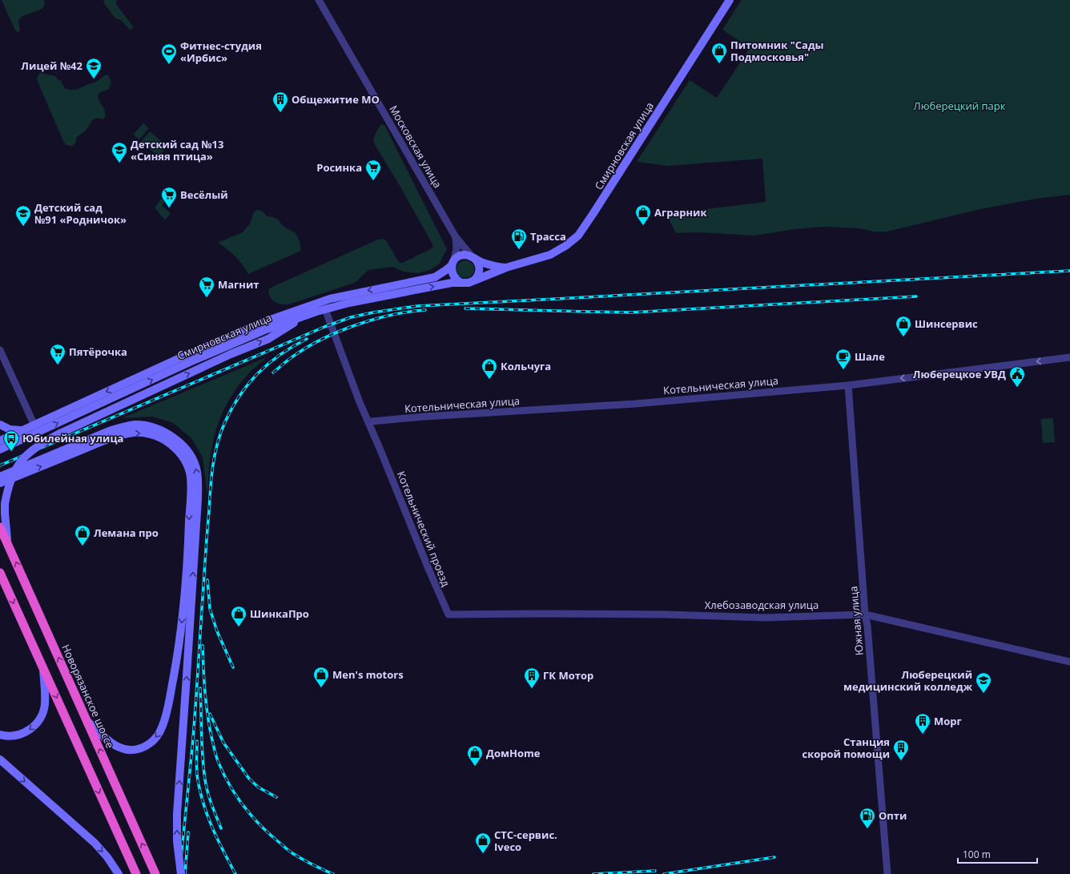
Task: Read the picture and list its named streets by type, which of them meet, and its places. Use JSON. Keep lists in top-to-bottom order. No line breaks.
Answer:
{"streets":{"highway":["Новорязанское шоссе"],"main road":["Смирновская улица"],"street":["Московская улица","Котельническая улица","Котельнический проезд","Хлебозаводская улица","Южная улица"]},"crossings":[["Смирновская улица","Московская улица"],["Смирновская улица","Котельнический проезд"],["Котельническая улица","Котельнический проезд"],["Котельническая улица","Южная улица"],["Котельнический проезд","Хлебозаводская улица"],["Хлебозаводская улица","Южная улица"]],"parks":["Люберецкий парк"],"places":{"shop":["Питомник \"Сады Подмосковья\"","Аграрник","Шинсервис","Кольчуга","Лемана про","ШинкаПро","Men's motors","ДомHome","СТС-сервис. Iveco"],"sports":["Фитнес-студия «Ирбис»"],"school or university":["Лицей №42","Детский сад №13 «Синяя птица»","Детский сад №91 «Родничок»","Люберецкий медицинский колледж"],"building":["Общежитие МО","ГК Мотор","Морг","Станция скорой помощи"],"supermarket":["Росинка","Весёлый","Магнит","Пятёрочка"],"fuel station":["Трасса","Опти"],"cafe":["Шале"],"public building":["Люберецкое УВД"],"bus stop":["Юбилейная улица"]},"scale_bar":"100 m"}
